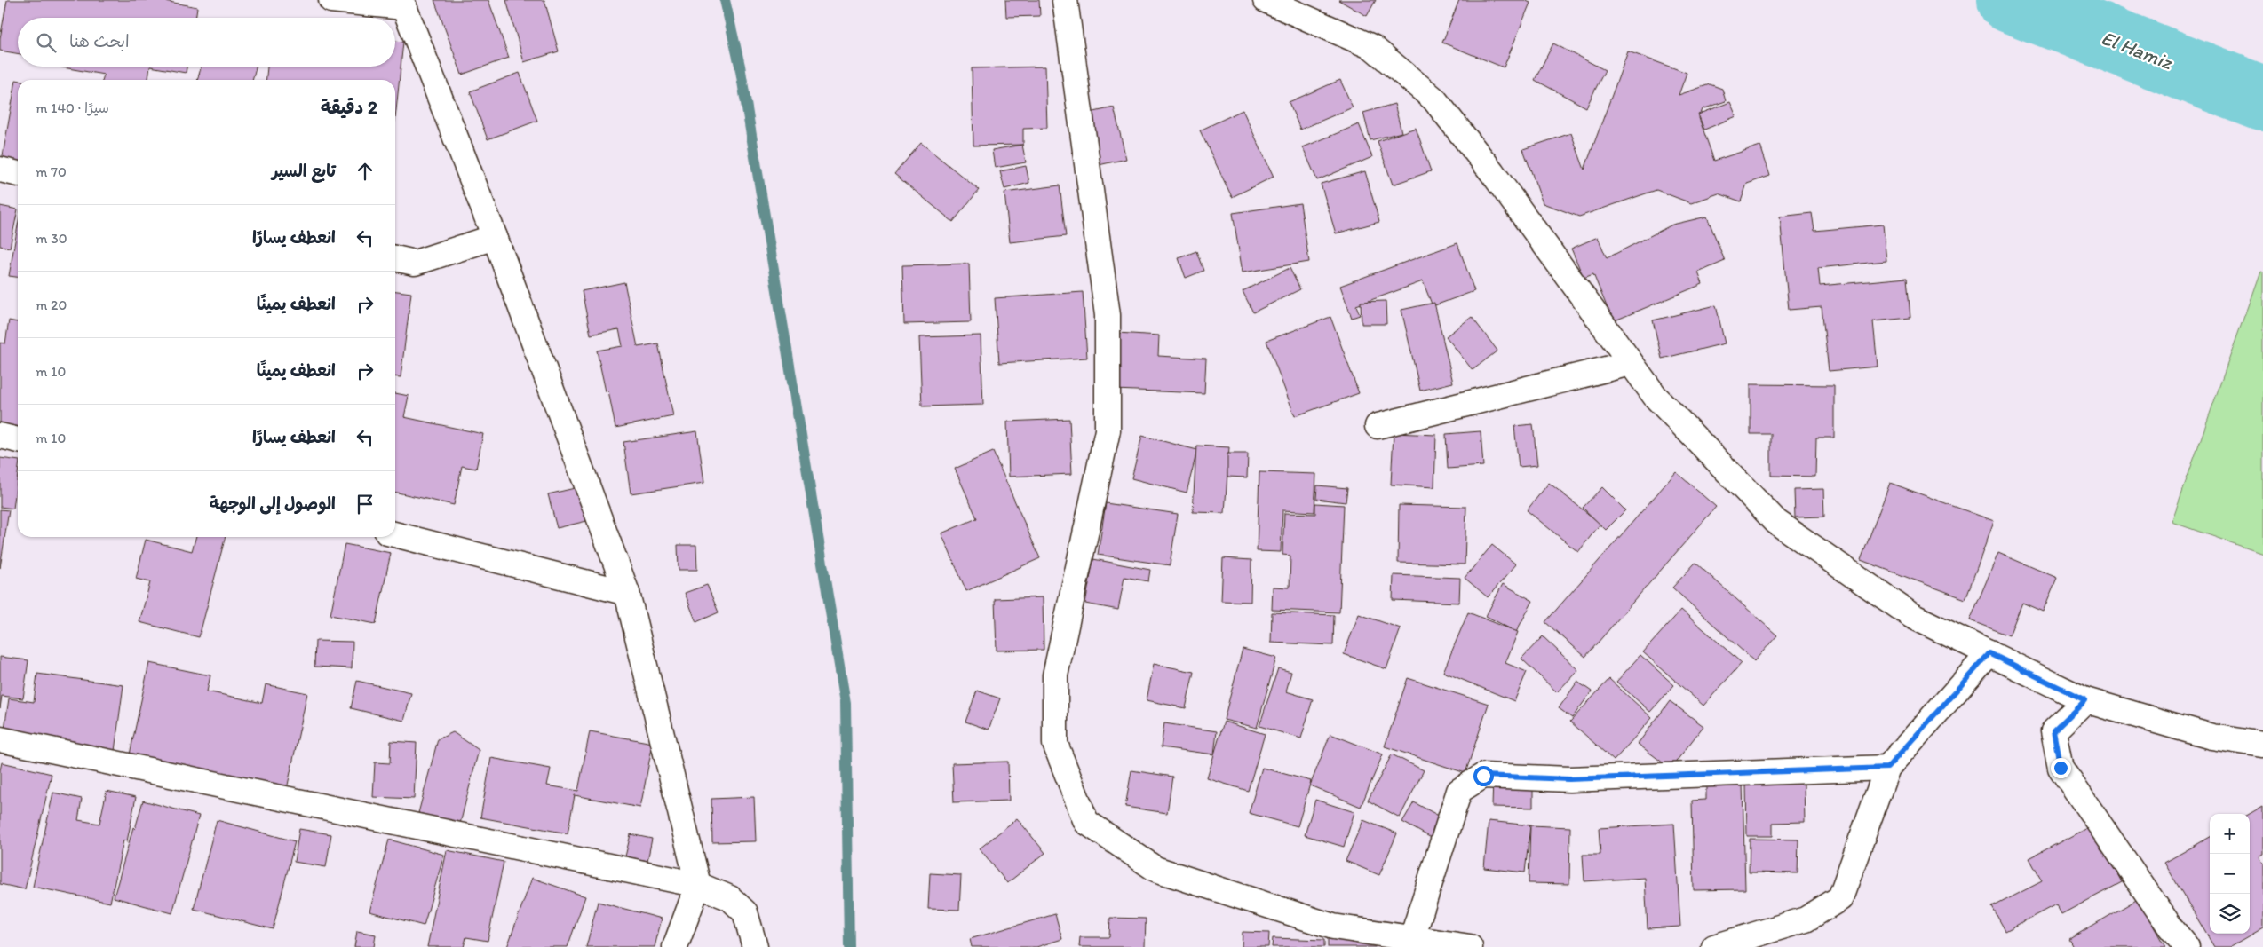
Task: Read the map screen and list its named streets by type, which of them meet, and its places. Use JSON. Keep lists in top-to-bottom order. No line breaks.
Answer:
{"water":["El Hamiz"],"page":{"search":"ابحث هنا","heading":["2 دقيقة","سيرًا · 140 m"],"list":[["تابع السير","70 m"],["انعطف يسارًا","30 m"],["انعطف يمينًا","20 m"],["انعطف يمينًا","10 m"],["انعطف يسارًا","10 m"],"الوصول إلى الوجهة"],"map_buttons":["+","−"]}}
